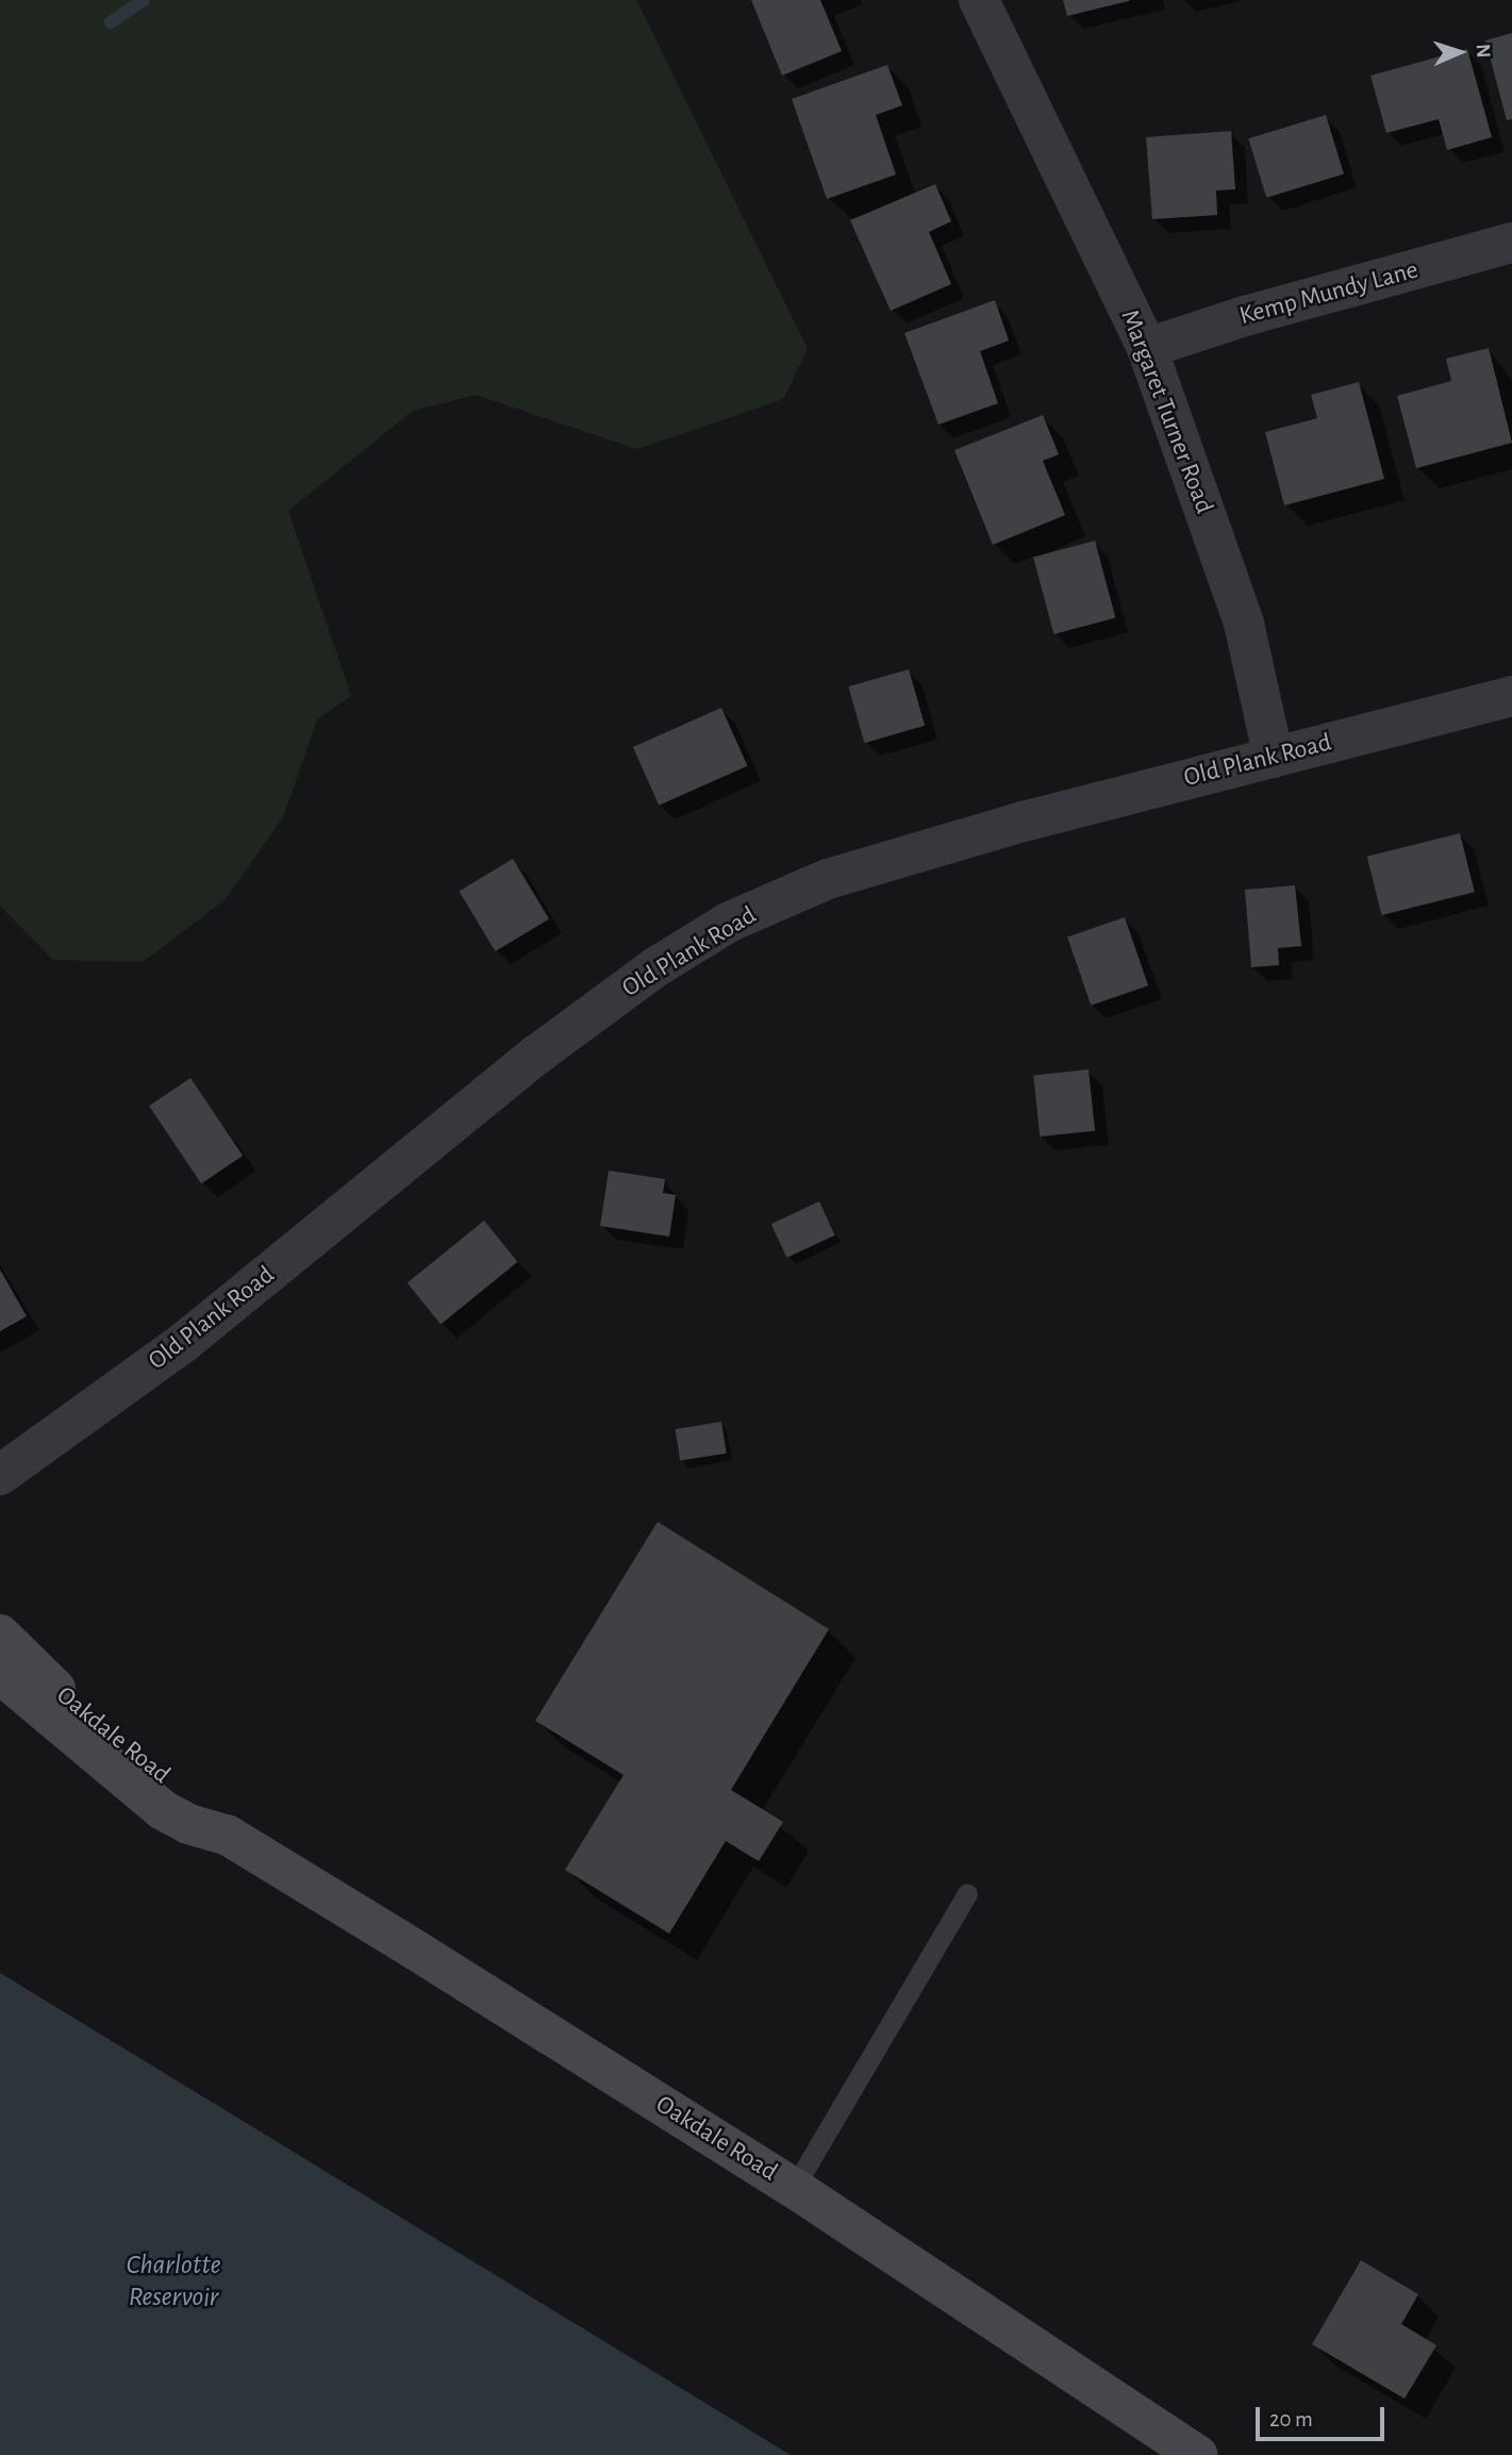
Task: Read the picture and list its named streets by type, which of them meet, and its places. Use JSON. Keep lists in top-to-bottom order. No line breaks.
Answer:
{"streets":{"main road":["Oakdale Road"],"street":["Kemp Mundy Lane","Margaret Turner Road","Old Plank Road"]},"crossings":[["Kemp Mundy Lane","Margaret Turner Road"],["Margaret Turner Road","Old Plank Road"]],"water":["Charlotte Reservoir"],"scale_bar":"20 m","north":"right"}
